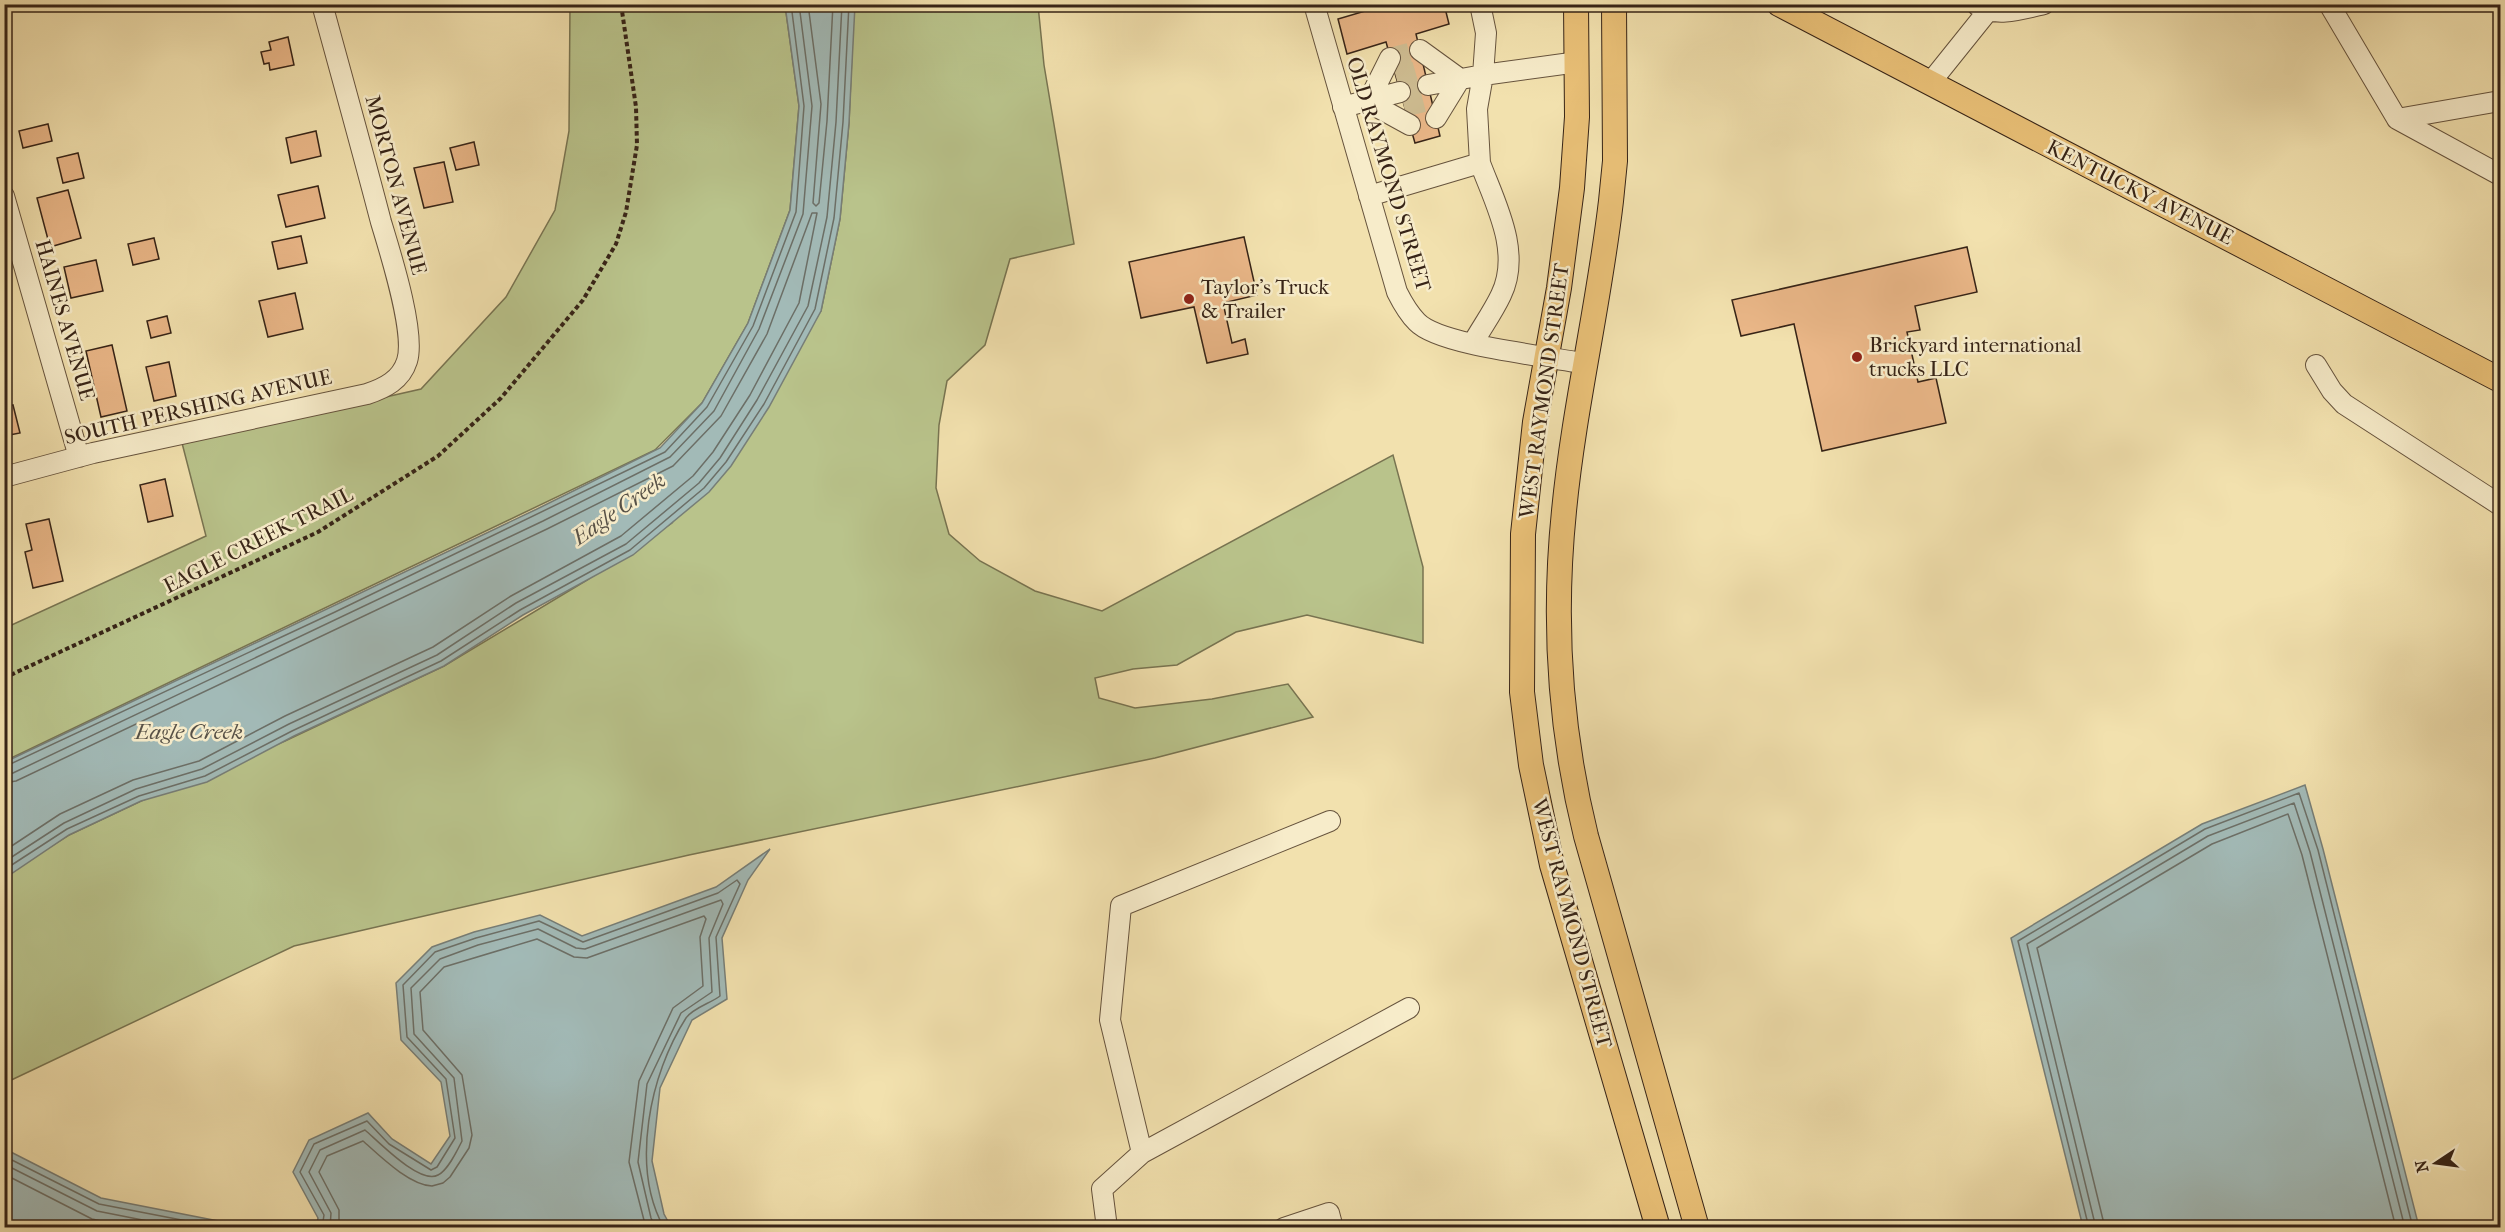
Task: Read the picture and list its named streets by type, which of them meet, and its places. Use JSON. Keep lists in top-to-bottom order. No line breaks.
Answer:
{"streets":{"main road":["KENTUCKY AVENUE","WEST RAYMOND STREET"],"street":["OLD RAYMOND STREET","MORTON AVENUE","HAINES AVENUE","SOUTH PERSHING AVENUE"],"path":["EAGLE CREEK TRAIL"]},"crossings":[["OLD RAYMOND STREET","WEST RAYMOND STREET"],["MORTON AVENUE","SOUTH PERSHING AVENUE"],["HAINES AVENUE","SOUTH PERSHING AVENUE"]],"water":["Eagle Creek"],"places":["Taylor's Truck & Trailer","Brickyard international trucks LLC"],"north":"left"}
